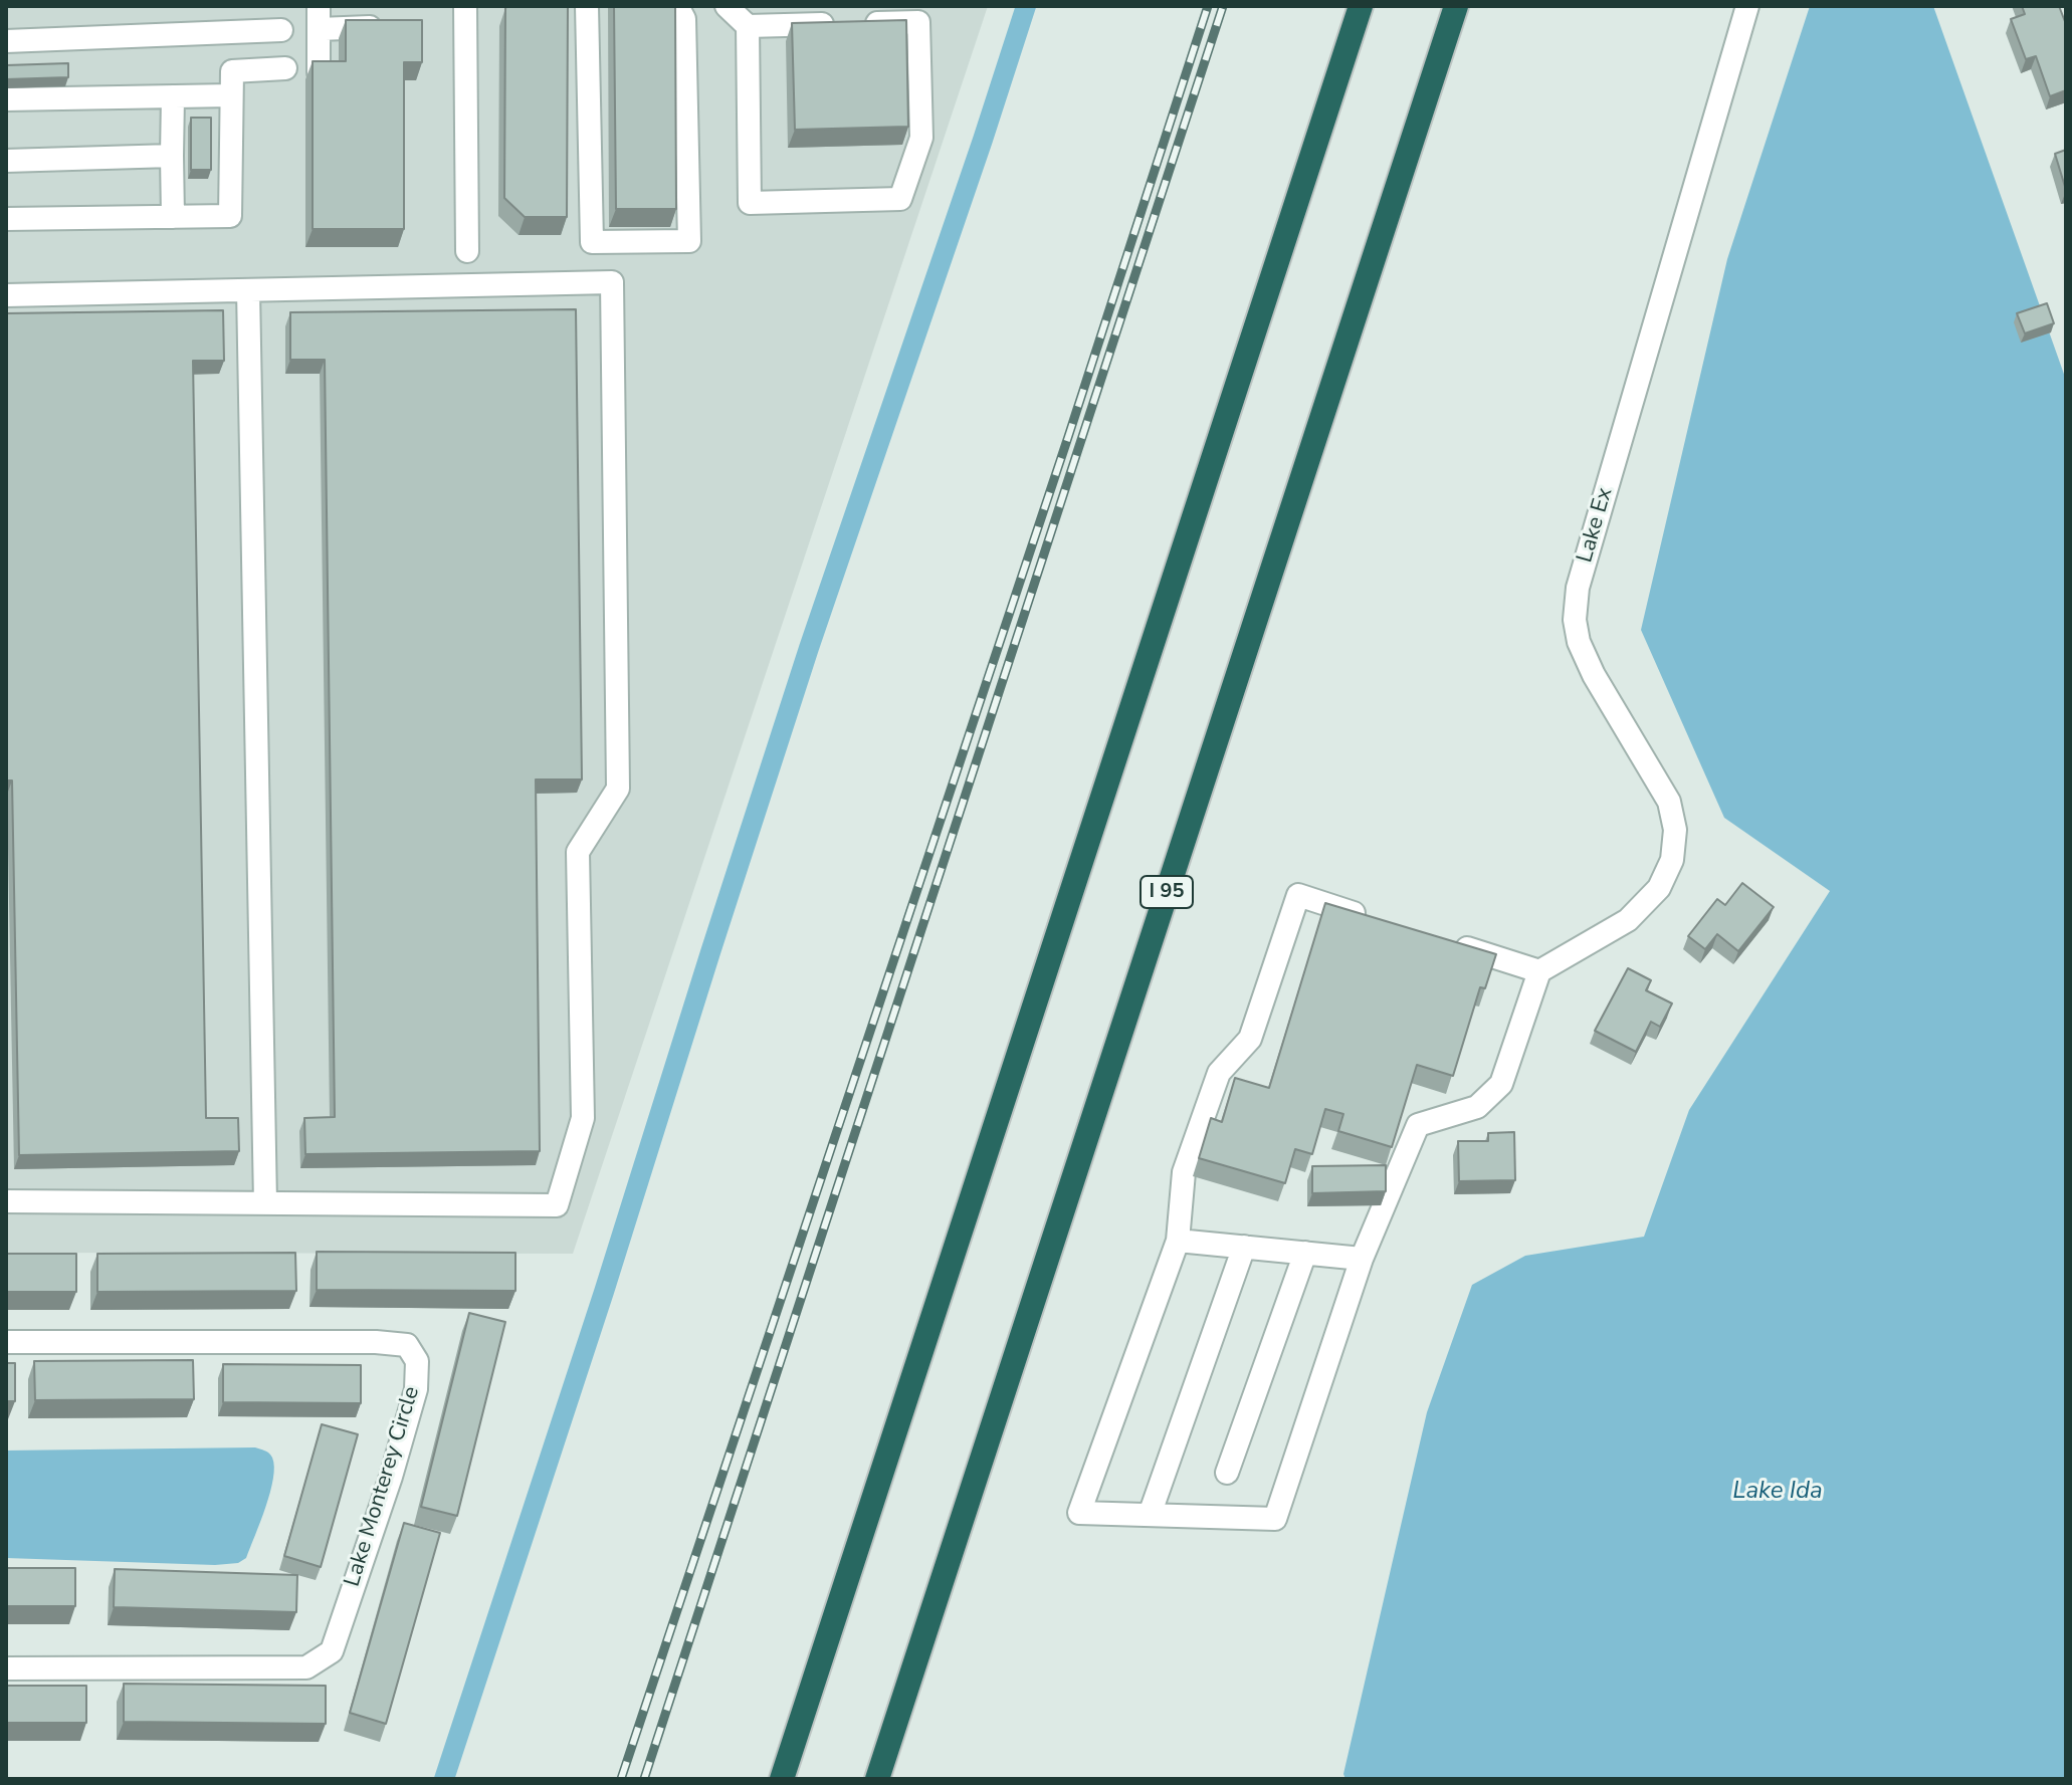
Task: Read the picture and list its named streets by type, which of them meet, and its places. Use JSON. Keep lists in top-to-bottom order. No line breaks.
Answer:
{"streets":{"highway":["I 95"],"street":["Lake Ex","Lake Monterey Circle"]},"water":["Lake Ida"]}
